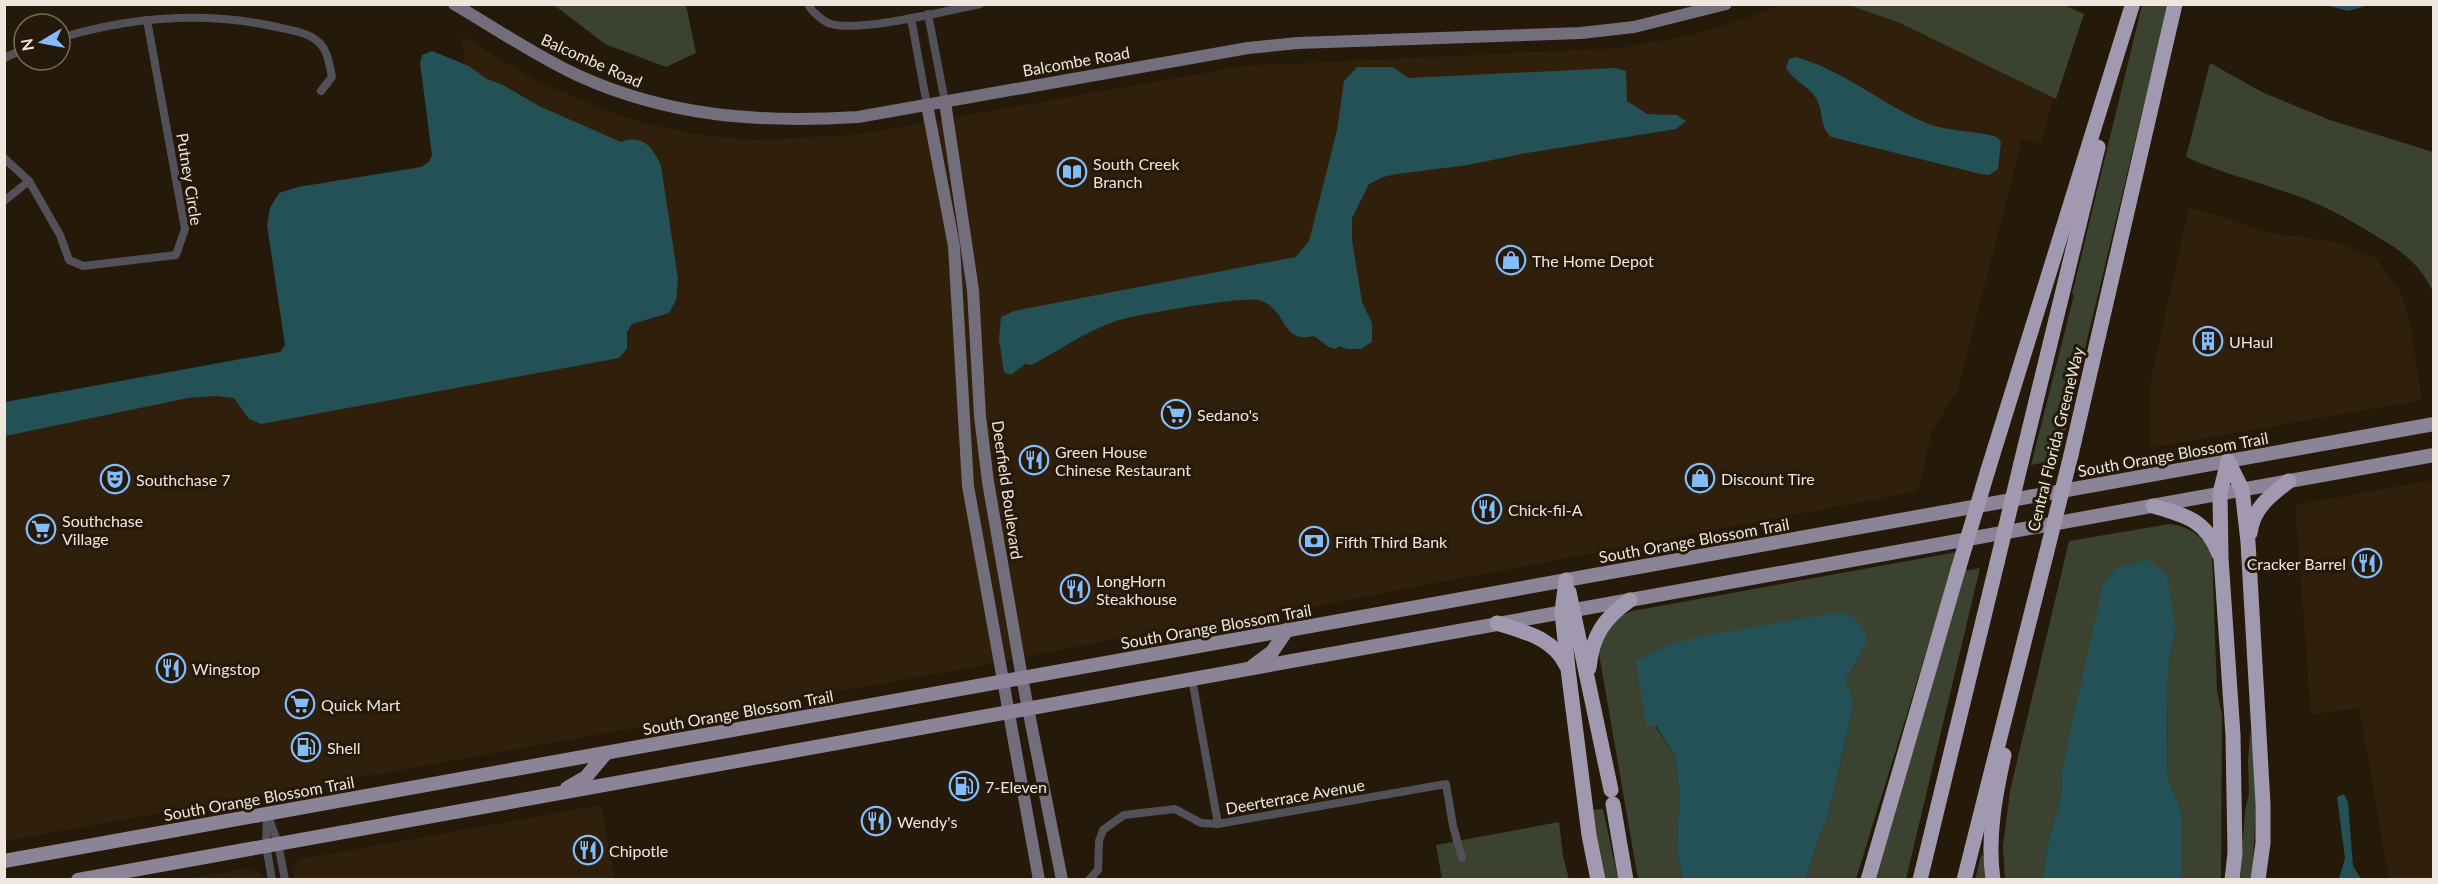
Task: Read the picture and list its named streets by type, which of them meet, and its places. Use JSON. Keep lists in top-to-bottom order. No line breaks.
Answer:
{"streets":{"highway":["Central Florida GreeneWay"],"main road":["South Orange Blossom Trail"],"street":["Balcombe Road","Putney Circle","Deerfield Boulevard","Deerterrace Avenue"]},"crossings":[["Balcombe Road","Deerfield Boulevard"],["South Orange Blossom Trail","Deerfield Boulevard"]],"places":{"library":["South Creek Branch"],"shop":["The Home Depot","Discount Tire"],"building":["UHaul"],"supermarket":["Sedano's","Southchase Village","Quick Mart"],"restaurant":["Green House Chinese Restaurant","Chick-fil-A","Cracker Barrel","LongHorn Steakhouse","Wingstop","Wendy's","Chipotle"],"theatre":["Southchase 7"],"bank":["Fifth Third Bank"],"fuel station":["Shell","7-Eleven"]},"north":"left"}
